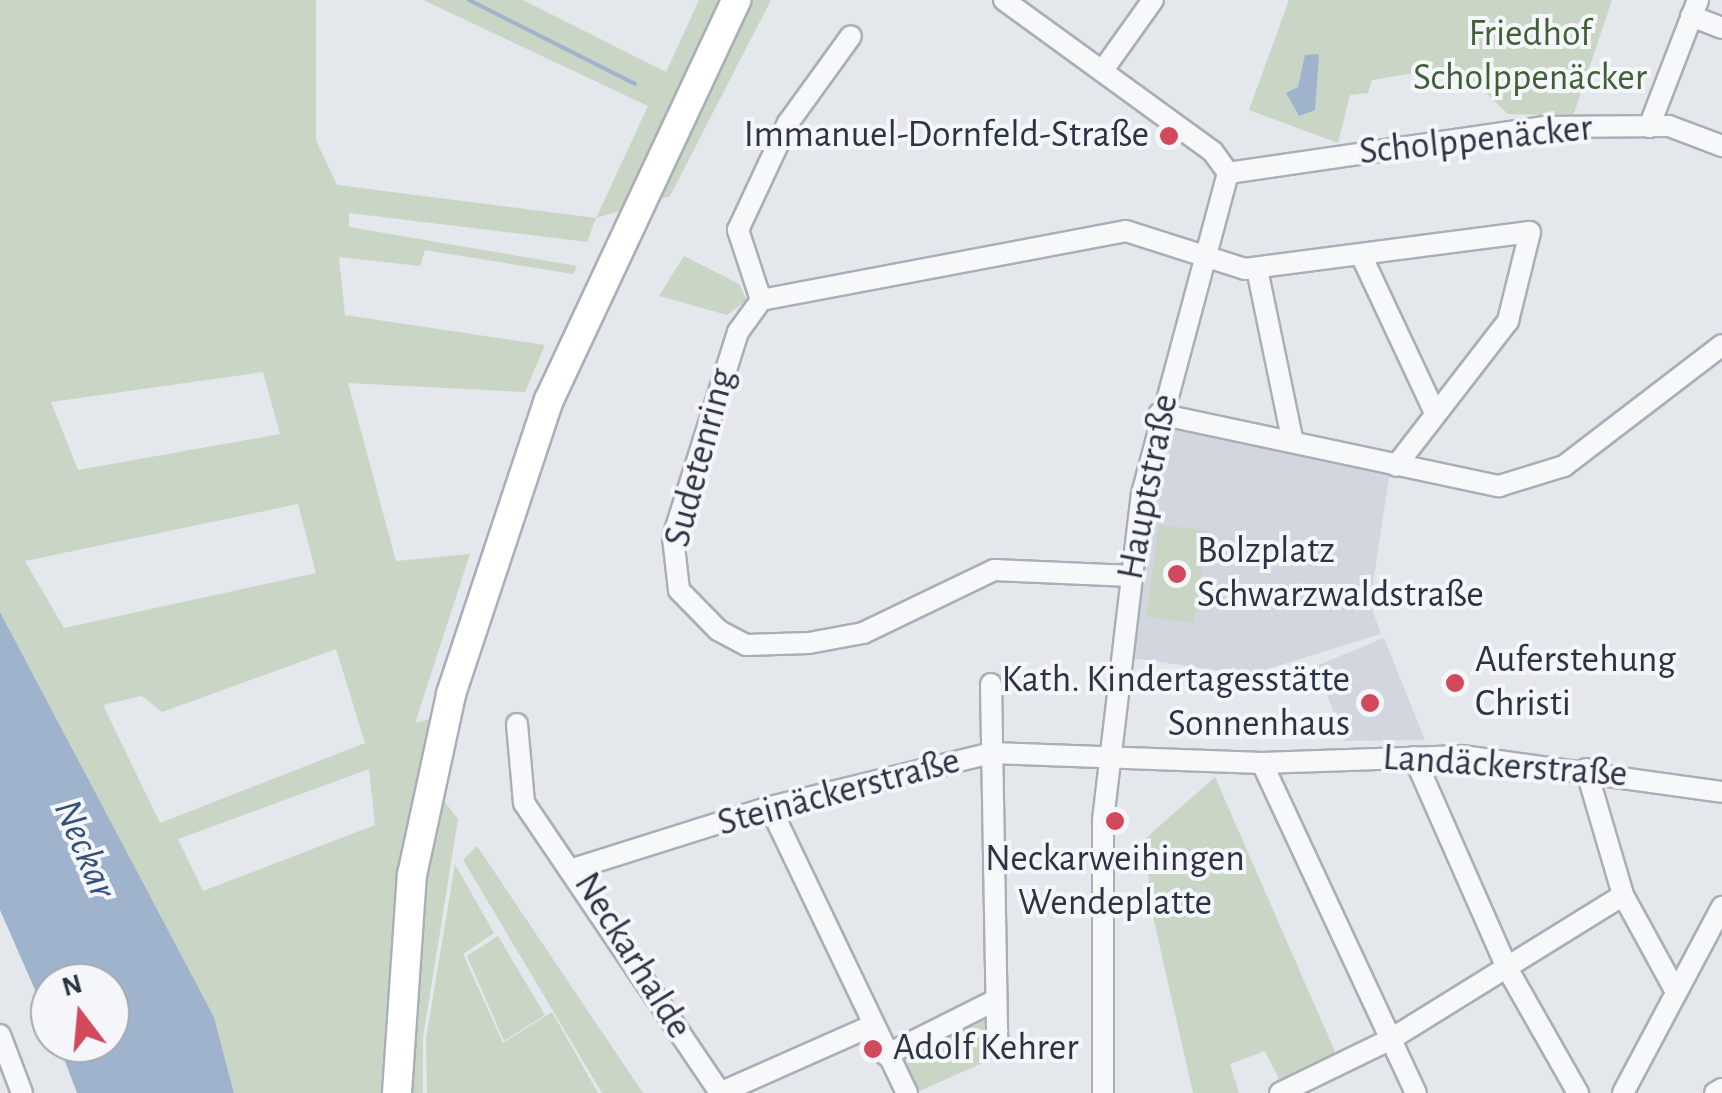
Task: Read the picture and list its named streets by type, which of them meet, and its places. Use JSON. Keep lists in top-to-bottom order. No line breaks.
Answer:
{"streets":{"street":["Scholppenäcker","Sudetenring","Hauptstraße","Landäckerstraße","Steinäckerstraße","Neckarhalde"]},"crossings":[["Scholppenäcker","Hauptstraße"],["Sudetenring","Hauptstraße"],["Hauptstraße","Landäckerstraße"],["Hauptstraße","Steinäckerstraße"],["Landäckerstraße","Steinäckerstraße"],["Steinäckerstraße","Neckarhalde"]],"water":["Neckar"],"parks":["Friedhof Scholppenäcker"],"places":["Immanuel-Dornfeld-Straße","Bolzplatz Schwarzwaldstraße","Auferstehung Christi","Kath. Kindertagesstätte Sonnenhaus","Neckarweihingen Wendeplatte","Adolf Kehrer"],"north":"top"}
